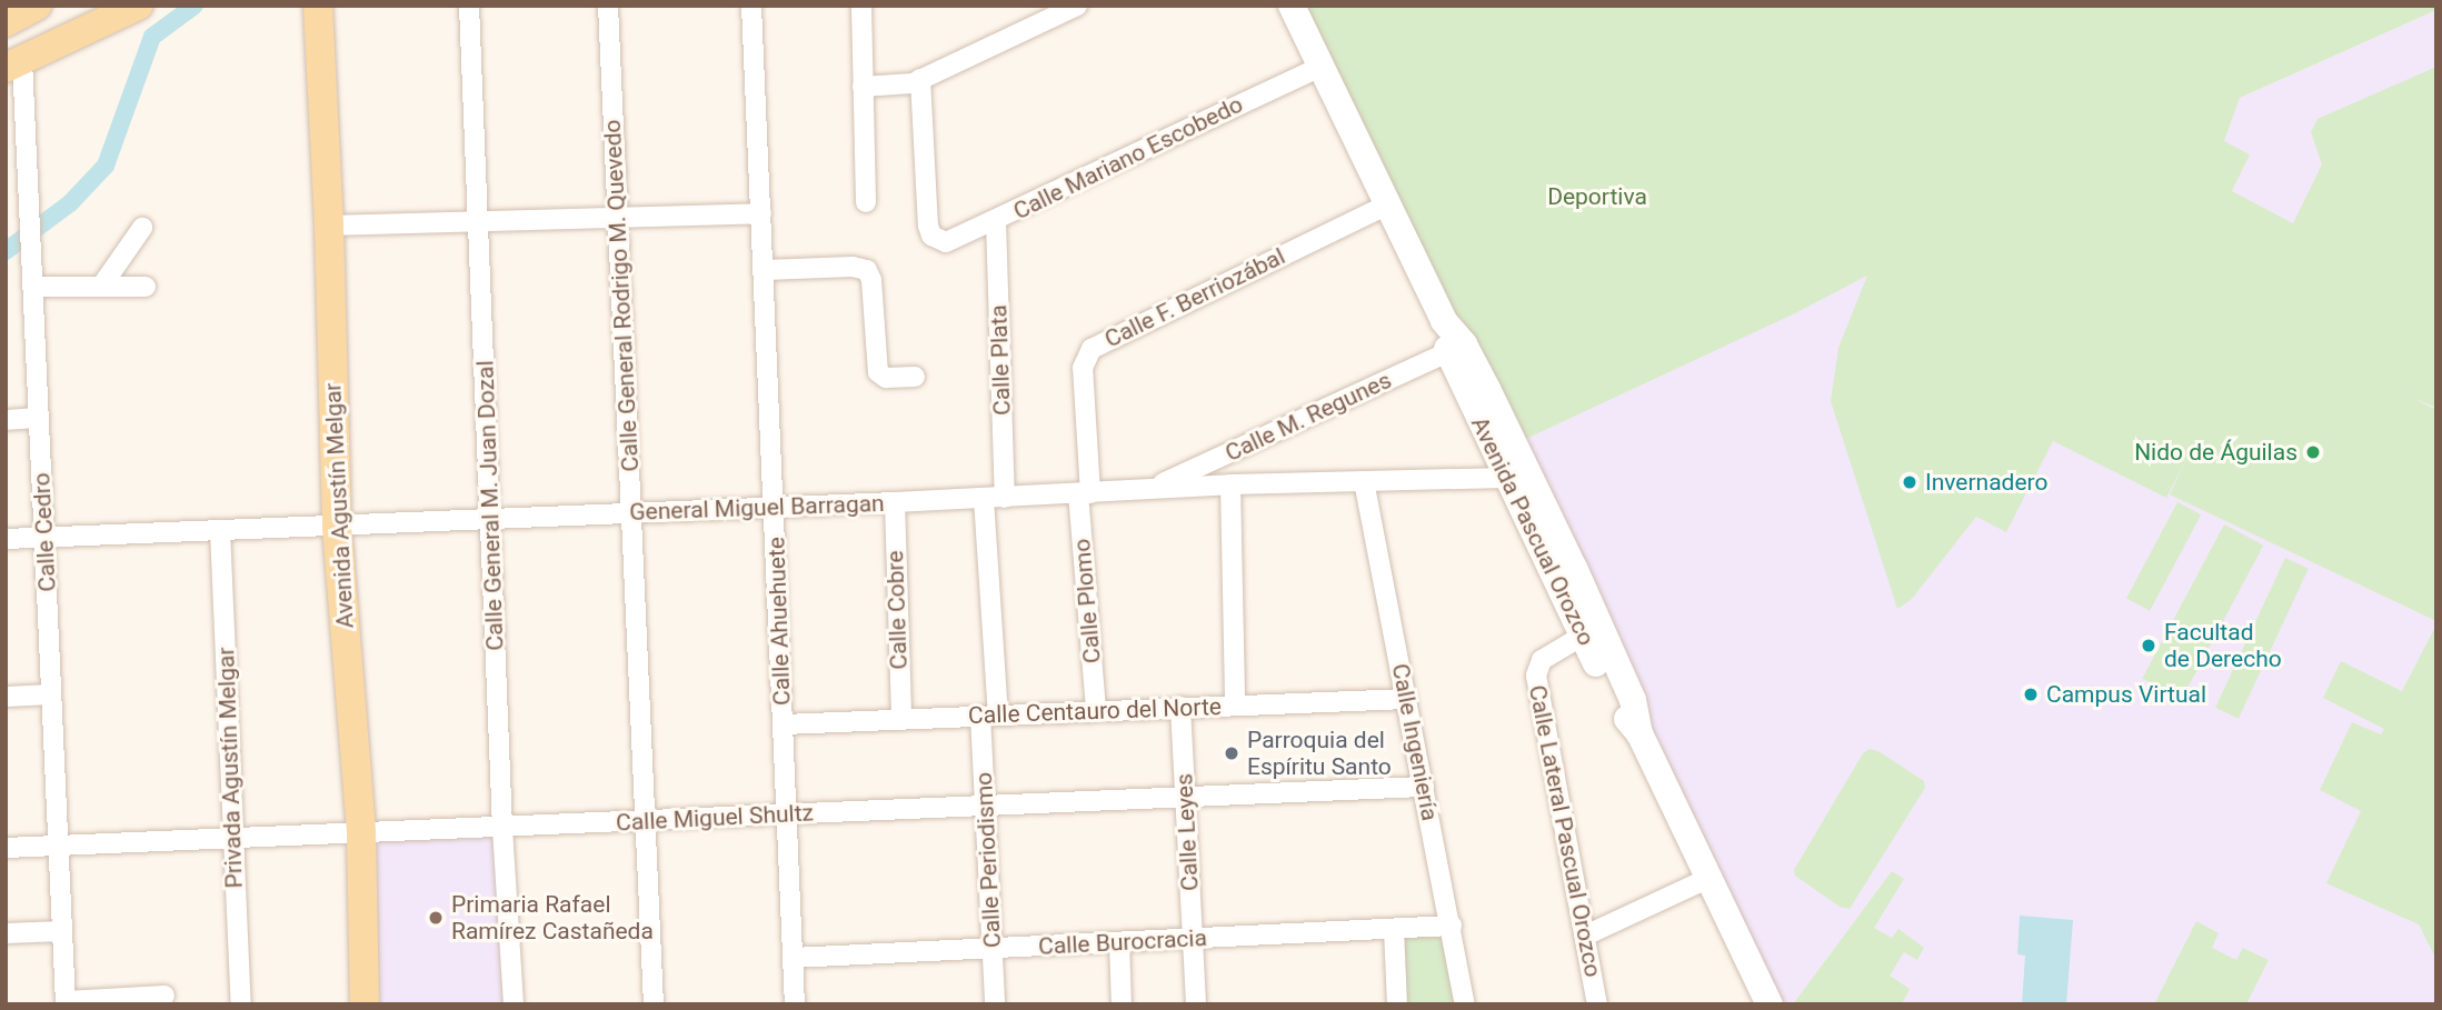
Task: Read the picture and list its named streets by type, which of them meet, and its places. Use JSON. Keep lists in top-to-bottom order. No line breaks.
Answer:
{"streets":{"main road":["Avenida Agustín Melgar","Avenida Pascual Orozco"],"street":["Calle Mariano Escobedo","Calle General Rodrigo M. Quevedo","Calle F. Berriozábal","Calle Plata","Calle M. Regunes","Calle General M. Juan Dozal","General Miguel Barragan","Calle Cedro","Calle Plomo","Calle Cobre","Calle Ahuehuete","Calle Centauro del Norte","Calle Ingeniería","Privada Agustín Melgar","Calle Miguel Shultz","Calle Lateral Pascual Orozco","Calle Leyes","Calle Periodismo","Calle Burocracia"]},"crossings":[["Calle Mariano Escobedo","Calle Plata"],["Calle Mariano Escobedo","Avenida Pascual Orozco"],["Calle General Rodrigo M. Quevedo","General Miguel Barragan"],["Calle General Rodrigo M. Quevedo","Calle Miguel Shultz"],["Calle F. Berriozábal","General Miguel Barragan"],["Calle F. Berriozábal","Avenida Pascual Orozco"],["Calle F. Berriozábal","Calle Plomo"],["Calle Plata","General Miguel Barragan"],["Calle M. Regunes","General Miguel Barragan"],["Calle M. Regunes","Avenida Pascual Orozco"],["Avenida Agustín Melgar","General Miguel Barragan"],["Avenida Agustín Melgar","Calle Miguel Shultz"],["Calle General M. Juan Dozal","General Miguel Barragan"],["Calle General M. Juan Dozal","Calle Miguel Shultz"],["General Miguel Barragan","Avenida Pascual Orozco"],["General Miguel Barragan","Calle Cedro"],["General Miguel Barragan","Calle Plomo"],["General Miguel Barragan","Calle Cobre"],["General Miguel Barragan","Calle Ahuehuete"],["General Miguel Barragan","Calle Ingeniería"],["General Miguel Barragan","Privada Agustín Melgar"],["Avenida Pascual Orozco","Calle Lateral Pascual Orozco"],["Calle Cedro","Calle Miguel Shultz"],["Calle Plomo","Calle Centauro del Norte"],["Calle Cobre","Calle Centauro del Norte"],["Calle Ahuehuete","Calle Centauro del Norte"],["Calle Ahuehuete","Calle Miguel Shultz"],["Calle Ahuehuete","Calle Burocracia"],["Calle Centauro del Norte","Calle Ingeniería"],["Calle Centauro del Norte","Calle Leyes"],["Calle Centauro del Norte","Calle Periodismo"],["Calle Ingeniería","Calle Miguel Shultz"],["Calle Ingeniería","Calle Burocracia"],["Privada Agustín Melgar","Calle Miguel Shultz"],["Calle Miguel Shultz","Calle Leyes"],["Calle Miguel Shultz","Calle Periodismo"],["Calle Leyes","Calle Burocracia"],["Calle Periodismo","Calle Burocracia"]],"parks":["Deportiva"],"places":["Nido de Águilas","Invernadero","Facultad de Derecho","Campus Virtual","Parroquia del Espíritu Santo","Primaria Rafael Ramírez Castañeda"]}
